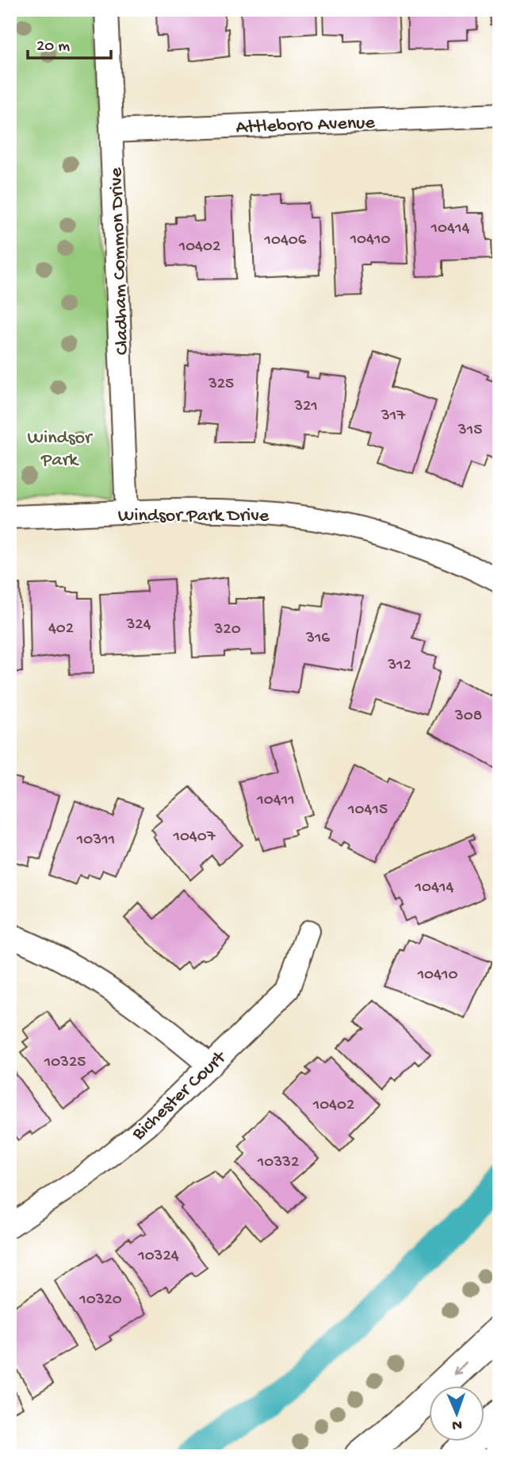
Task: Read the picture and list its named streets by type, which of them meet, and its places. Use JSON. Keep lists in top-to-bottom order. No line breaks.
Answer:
{"streets":{"street":["Attleboro Avenue","Cladham Common Drive","Windsor Park Drive","Bichester Court"]},"crossings":[["Attleboro Avenue","Cladham Common Drive"],["Cladham Common Drive","Windsor Park Drive"]],"parks":["Windsor Park"],"house_numbers":["10414","10410","10406","10402","325","321","317","315","324","402","320","316","312","308","10411","10415","10407","10311","10414","10410","10325","10402","10332","10324","10320"],"scale_bar":"20 m","north":"bottom"}
